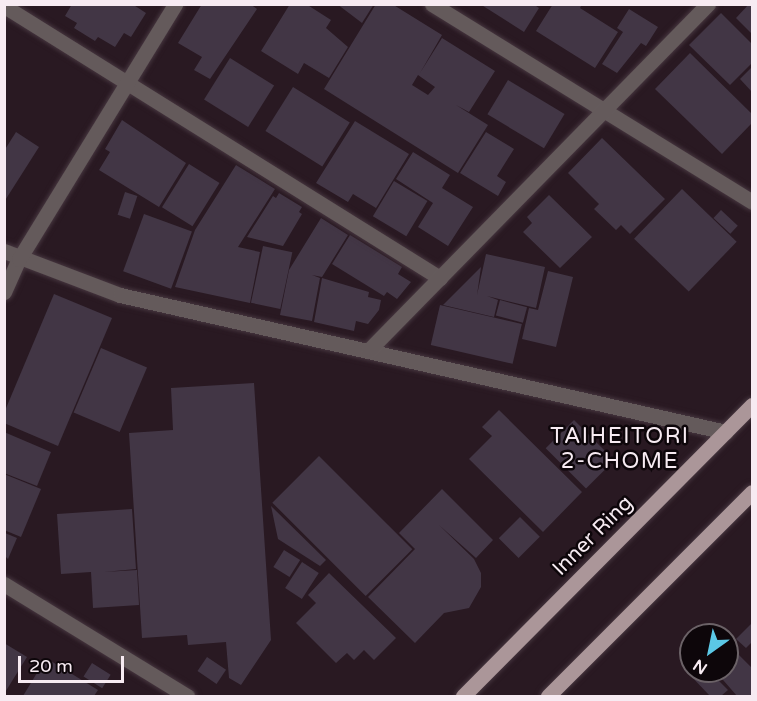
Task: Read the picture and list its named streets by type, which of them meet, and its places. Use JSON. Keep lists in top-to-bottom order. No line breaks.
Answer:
{"streets":{"main road":["Inner Ring"]},"districts":["TAIHEITORI 2-CHOME"],"scale_bar":"20 m","north":"bottom left"}
